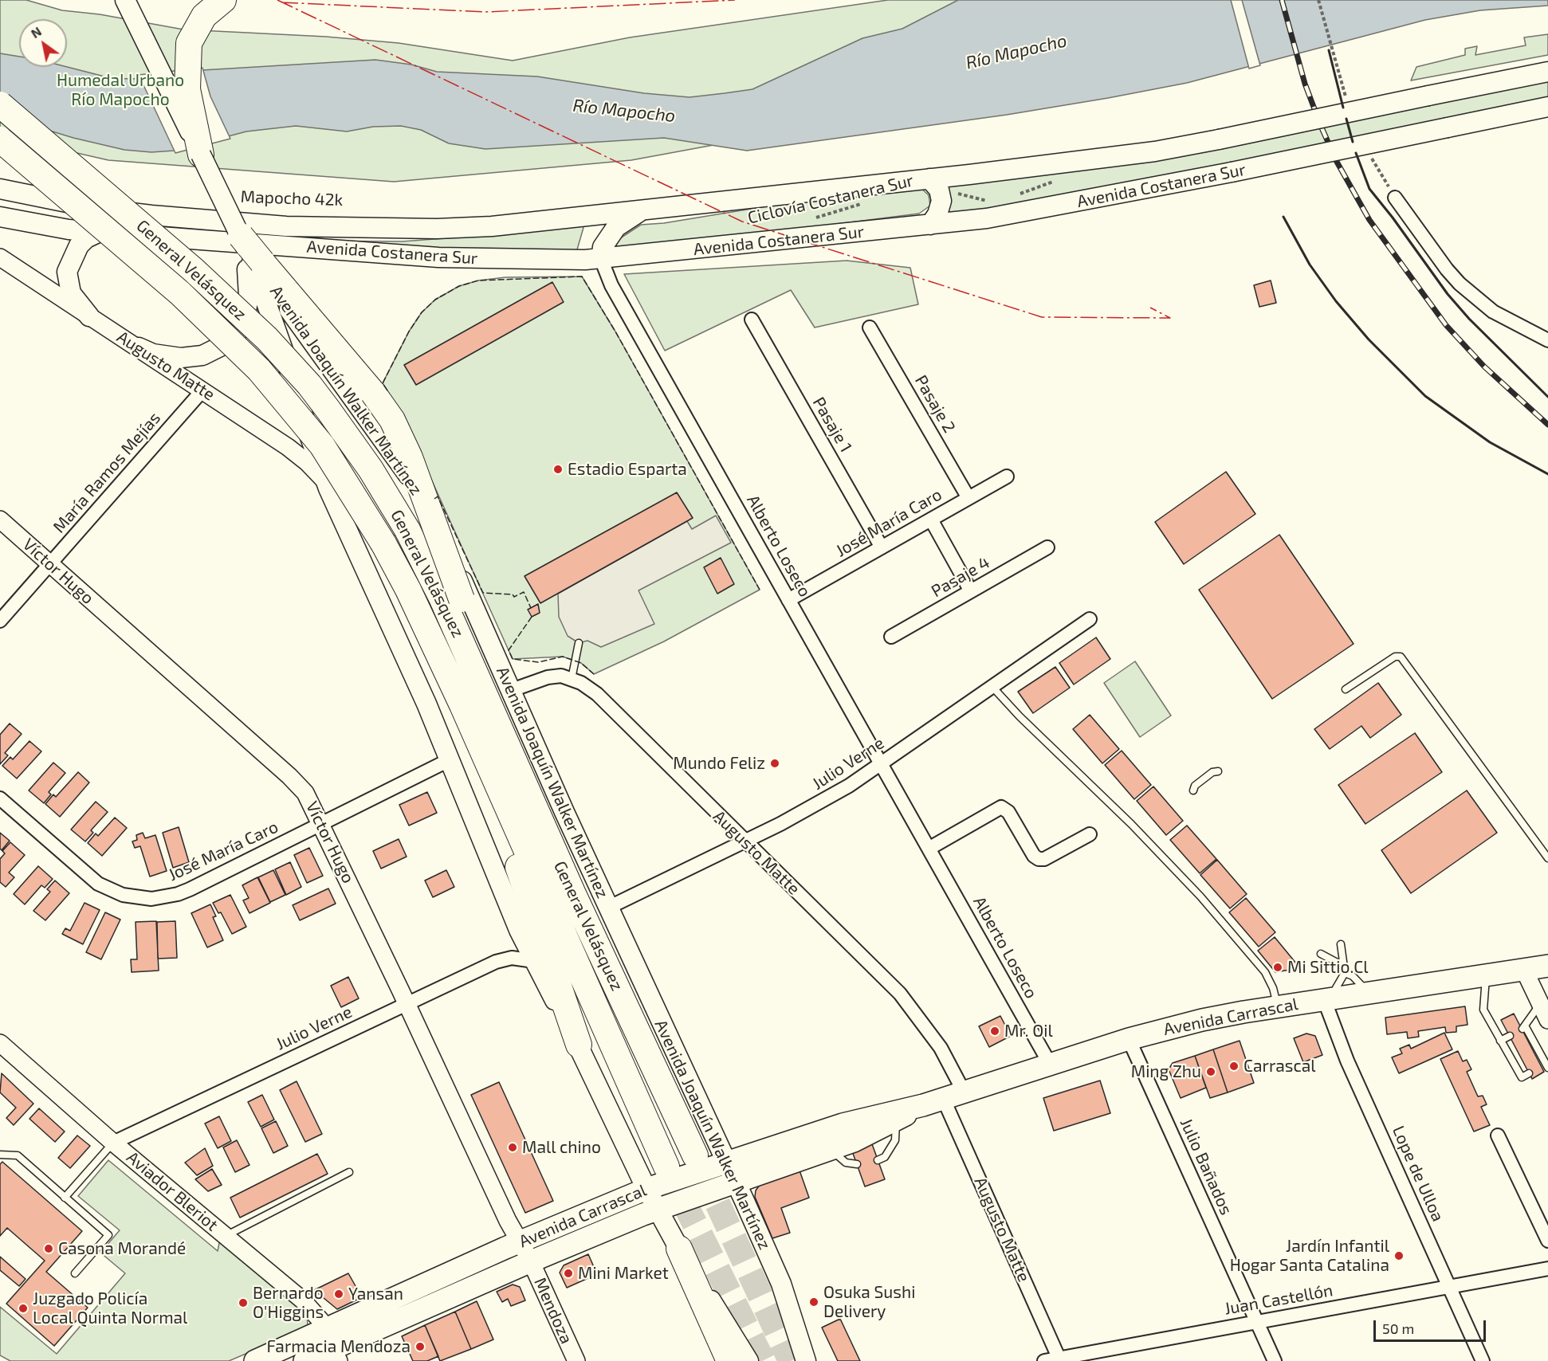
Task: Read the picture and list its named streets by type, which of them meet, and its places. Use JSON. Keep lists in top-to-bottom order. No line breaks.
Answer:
{"streets":{"highway":["General Velásquez"],"main road":["Avenida Costanera Sur","Avenida Joaquín Walker Martínez","Avenida Carrascal"],"street":["Augusto Matte","Pasaje 2","Pasaje 1","María Ramos Mejías","José María Caro","Alberto Loseco","Víctor Hugo","Pasaje 4","Julio Verne","Julio Bañados","Lope de Ulloa","Aviador Bleriot","Juan Castellón","Mendoza"],"path":["Ciclovía Costanera Sur"]},"crossings":[["Avenida Costanera Sur","Ciclovía Costanera Sur"],["Avenida Costanera Sur","Alberto Loseco"],["Augusto Matte","Avenida Joaquín Walker Martínez"],["Augusto Matte","María Ramos Mejías"],["Augusto Matte","Julio Verne"],["Augusto Matte","Avenida Carrascal"],["Augusto Matte","Juan Castellón"],["Avenida Joaquín Walker Martínez","José María Caro"],["Avenida Joaquín Walker Martínez","Julio Verne"],["Avenida Joaquín Walker Martínez","Avenida Carrascal"],["Pasaje 2","José María Caro"],["Pasaje 1","José María Caro"],["María Ramos Mejías","Víctor Hugo"],["José María Caro","Alberto Loseco"],["José María Caro","Víctor Hugo"],["Alberto Loseco","Julio Verne"],["Alberto Loseco","Avenida Carrascal"],["Víctor Hugo","Julio Verne"],["Víctor Hugo","Avenida Carrascal"],["Víctor Hugo","Mendoza"],["Julio Verne","Aviador Bleriot"],["Avenida Carrascal","Julio Bañados"],["Avenida Carrascal","Lope de Ulloa"],["Avenida Carrascal","Aviador Bleriot"],["Avenida Carrascal","Mendoza"],["Julio Bañados","Juan Castellón"],["Lope de Ulloa","Juan Castellón"]],"water":["Río Mapocho"],"parks":["Humedal Urbano Río Mapocho"],"places":["Estadio Esparta","Mundo Feliz","Mi Sittio.Cl","Mr. Oil","Carrascal","Ming Zhu","Mall chino","Casona Morandé","Jardín Infantil Hogar Santa Catalina","Mini Market","Yansan","Osuka Sushi Delivery","Bernardo O'Higgins","Juzgado Policía Local Quinta Normal","Farmacia Mendoza"],"scale_bar":"50 m","north":"top left"}
